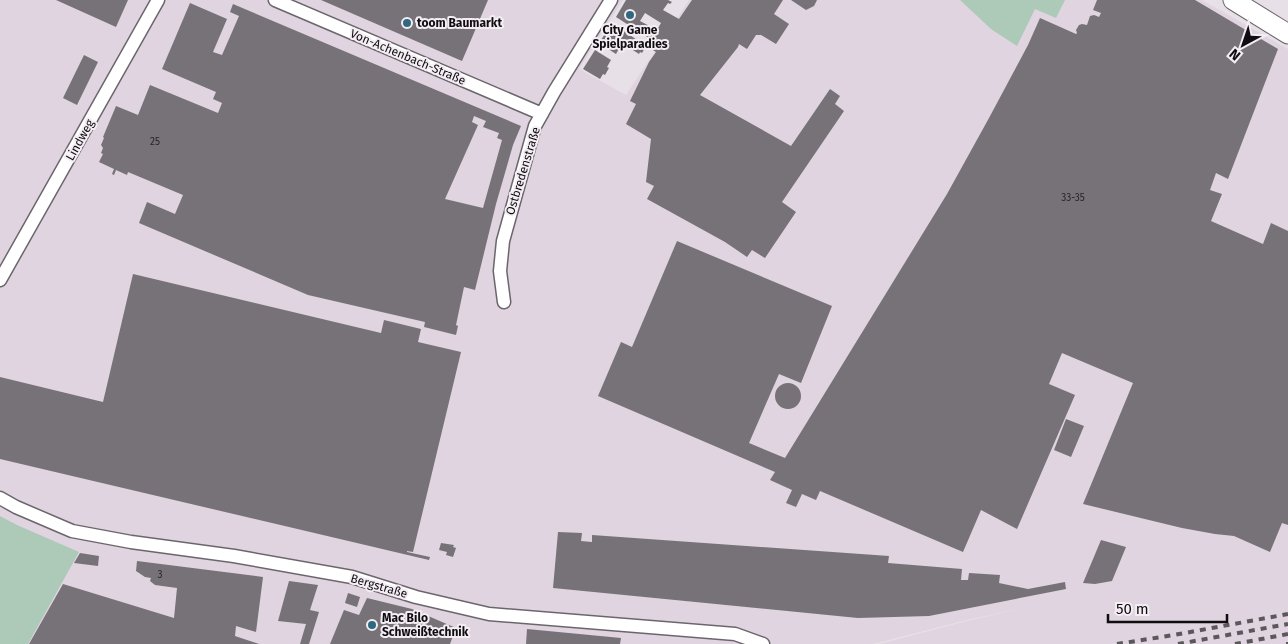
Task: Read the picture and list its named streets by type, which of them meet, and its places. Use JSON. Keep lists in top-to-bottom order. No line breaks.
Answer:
{"streets":{"street":["Von-Achenbach-Straße","Lindweg","Ostbredenstraße","Bergstraße"]},"crossings":[["Von-Achenbach-Straße","Ostbredenstraße"]],"places":["City Game Spielparadies","toom Baumarkt","Mac Bilo Schweißtechnik"],"house_numbers":["25","33-35","3"],"scale_bar":"50 m","north":"bottom left"}
